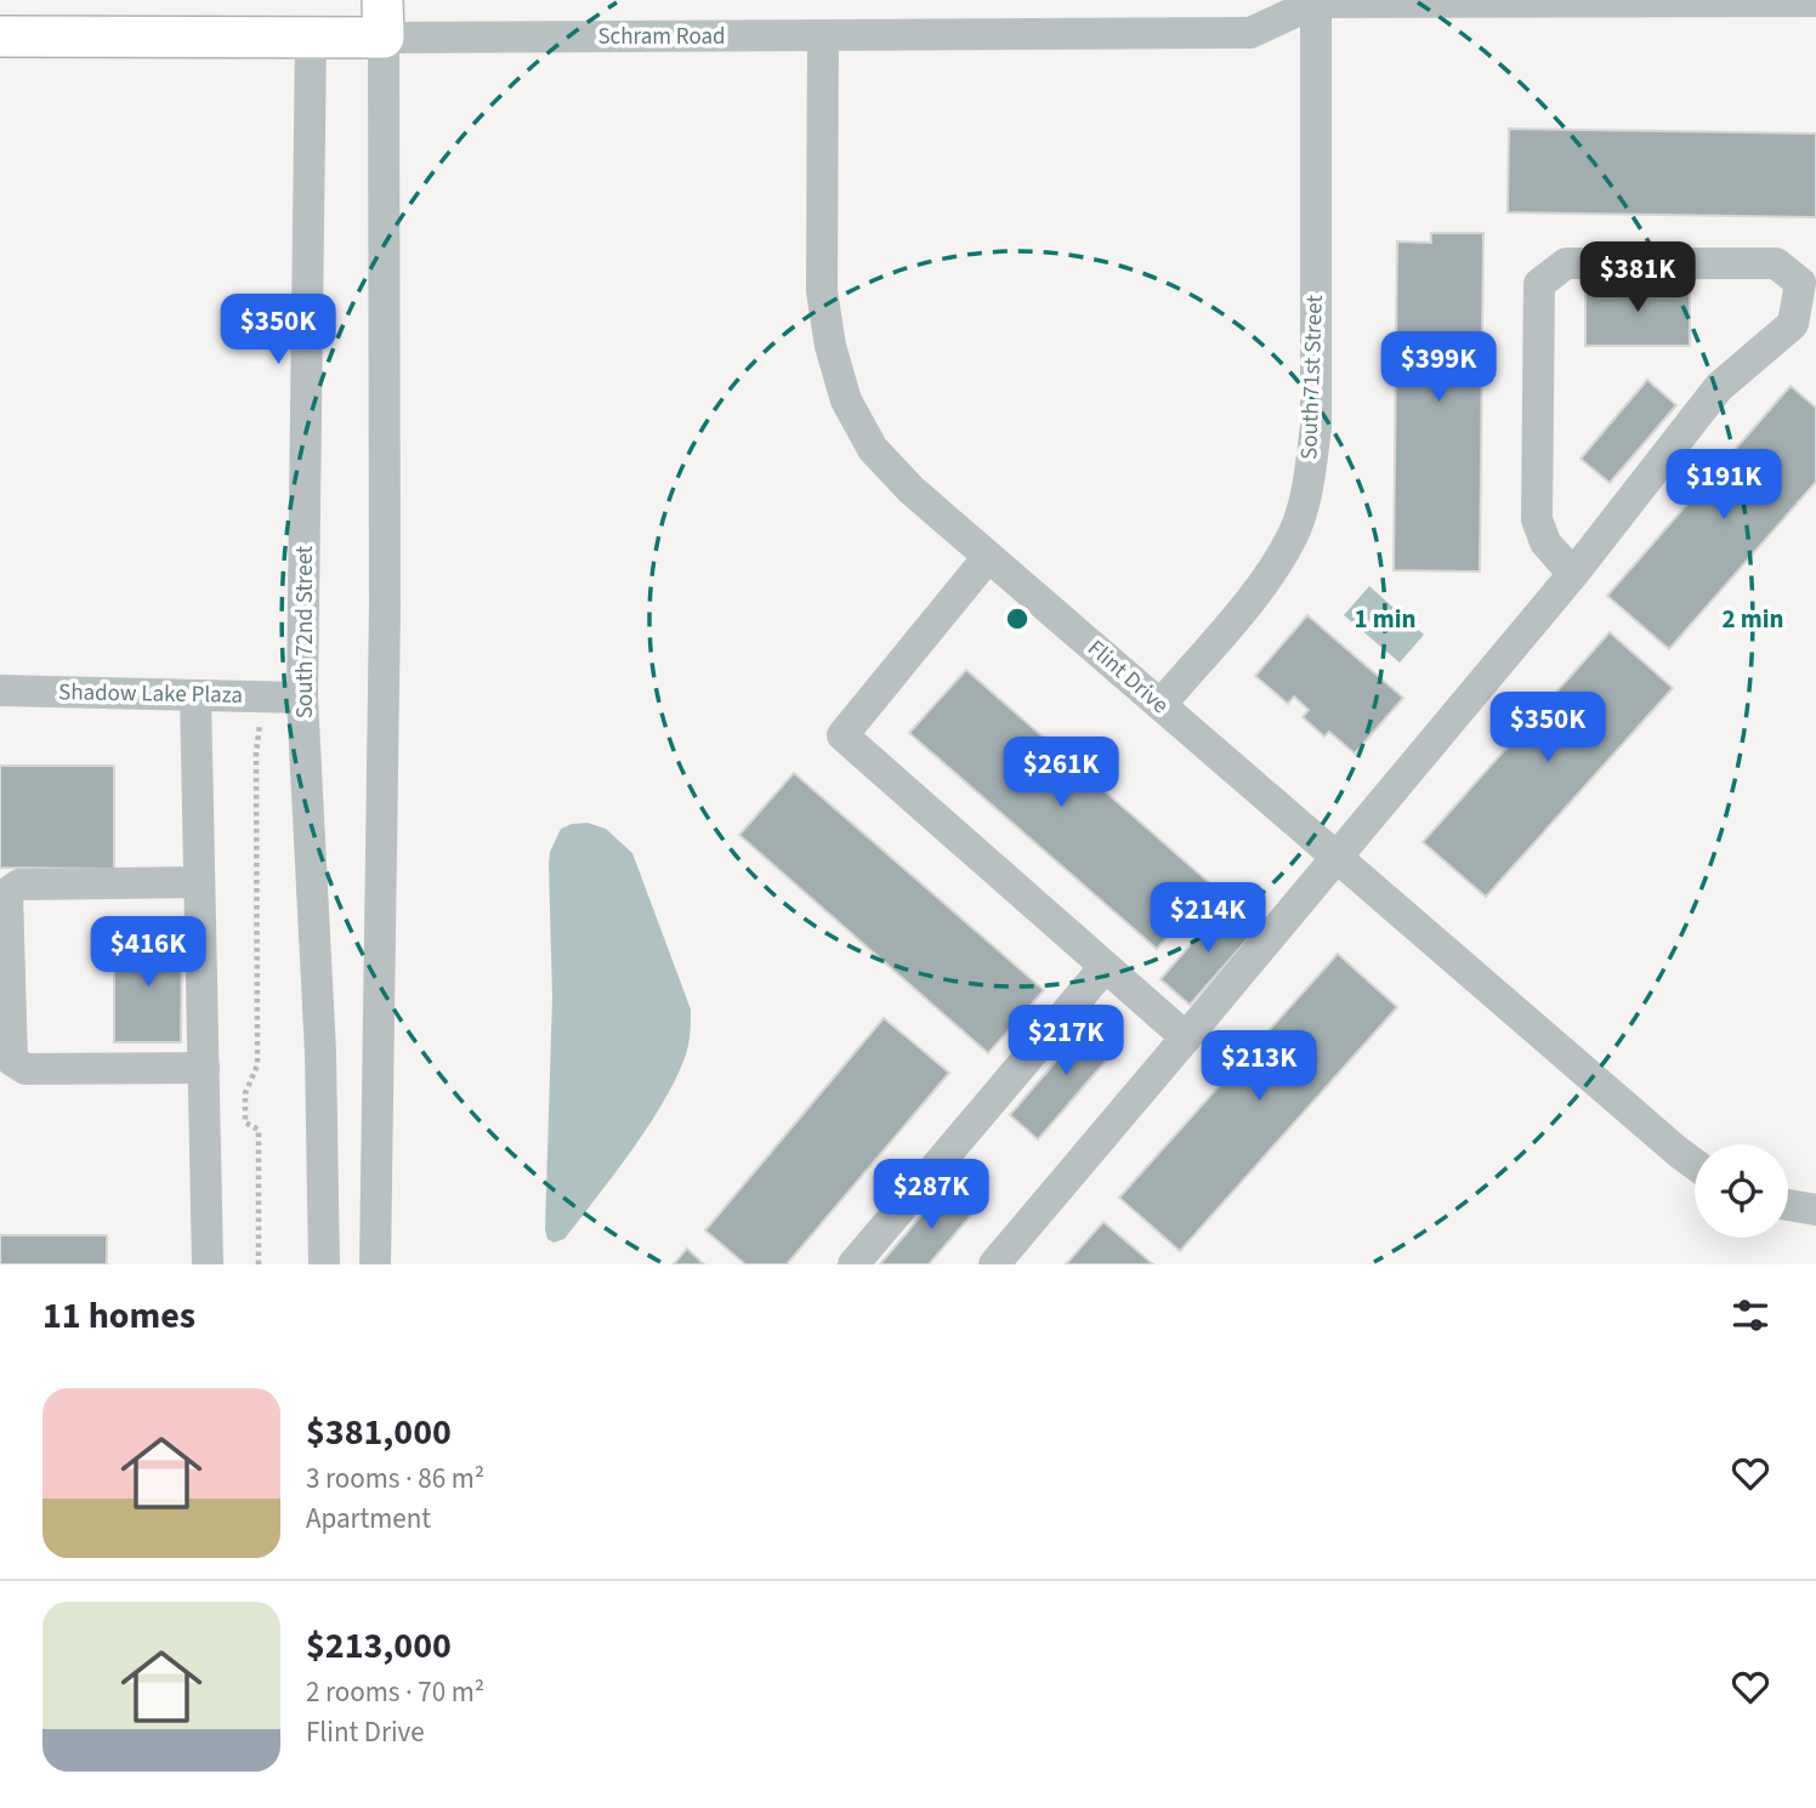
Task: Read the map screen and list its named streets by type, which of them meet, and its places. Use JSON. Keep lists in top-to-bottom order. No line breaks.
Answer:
{"streets":{"main road":["Schram Road"],"street":["South 71st Street","South 72nd Street","Flint Drive","Shadow Lake Plaza"]},"crossings":[["Schram Road","South 71st Street"],["Schram Road","South 72nd Street"],["Schram Road","Flint Drive"],["South 71st Street","Flint Drive"],["South 72nd Street","Shadow Lake Plaza"]],"page":{"price":["$381K","$350K","$399K","$191K","$350K","$261K","$214K","$416K","$217K","$213K","$287K"],"heading":"11 homes","list":[{"name":"$381,000","note":"3 rooms · 86 m² · Apartment"},{"name":"$213,000","note":"2 rooms · 70 m² · Flint Drive"}]},"rings":["1 min","2 min"]}
